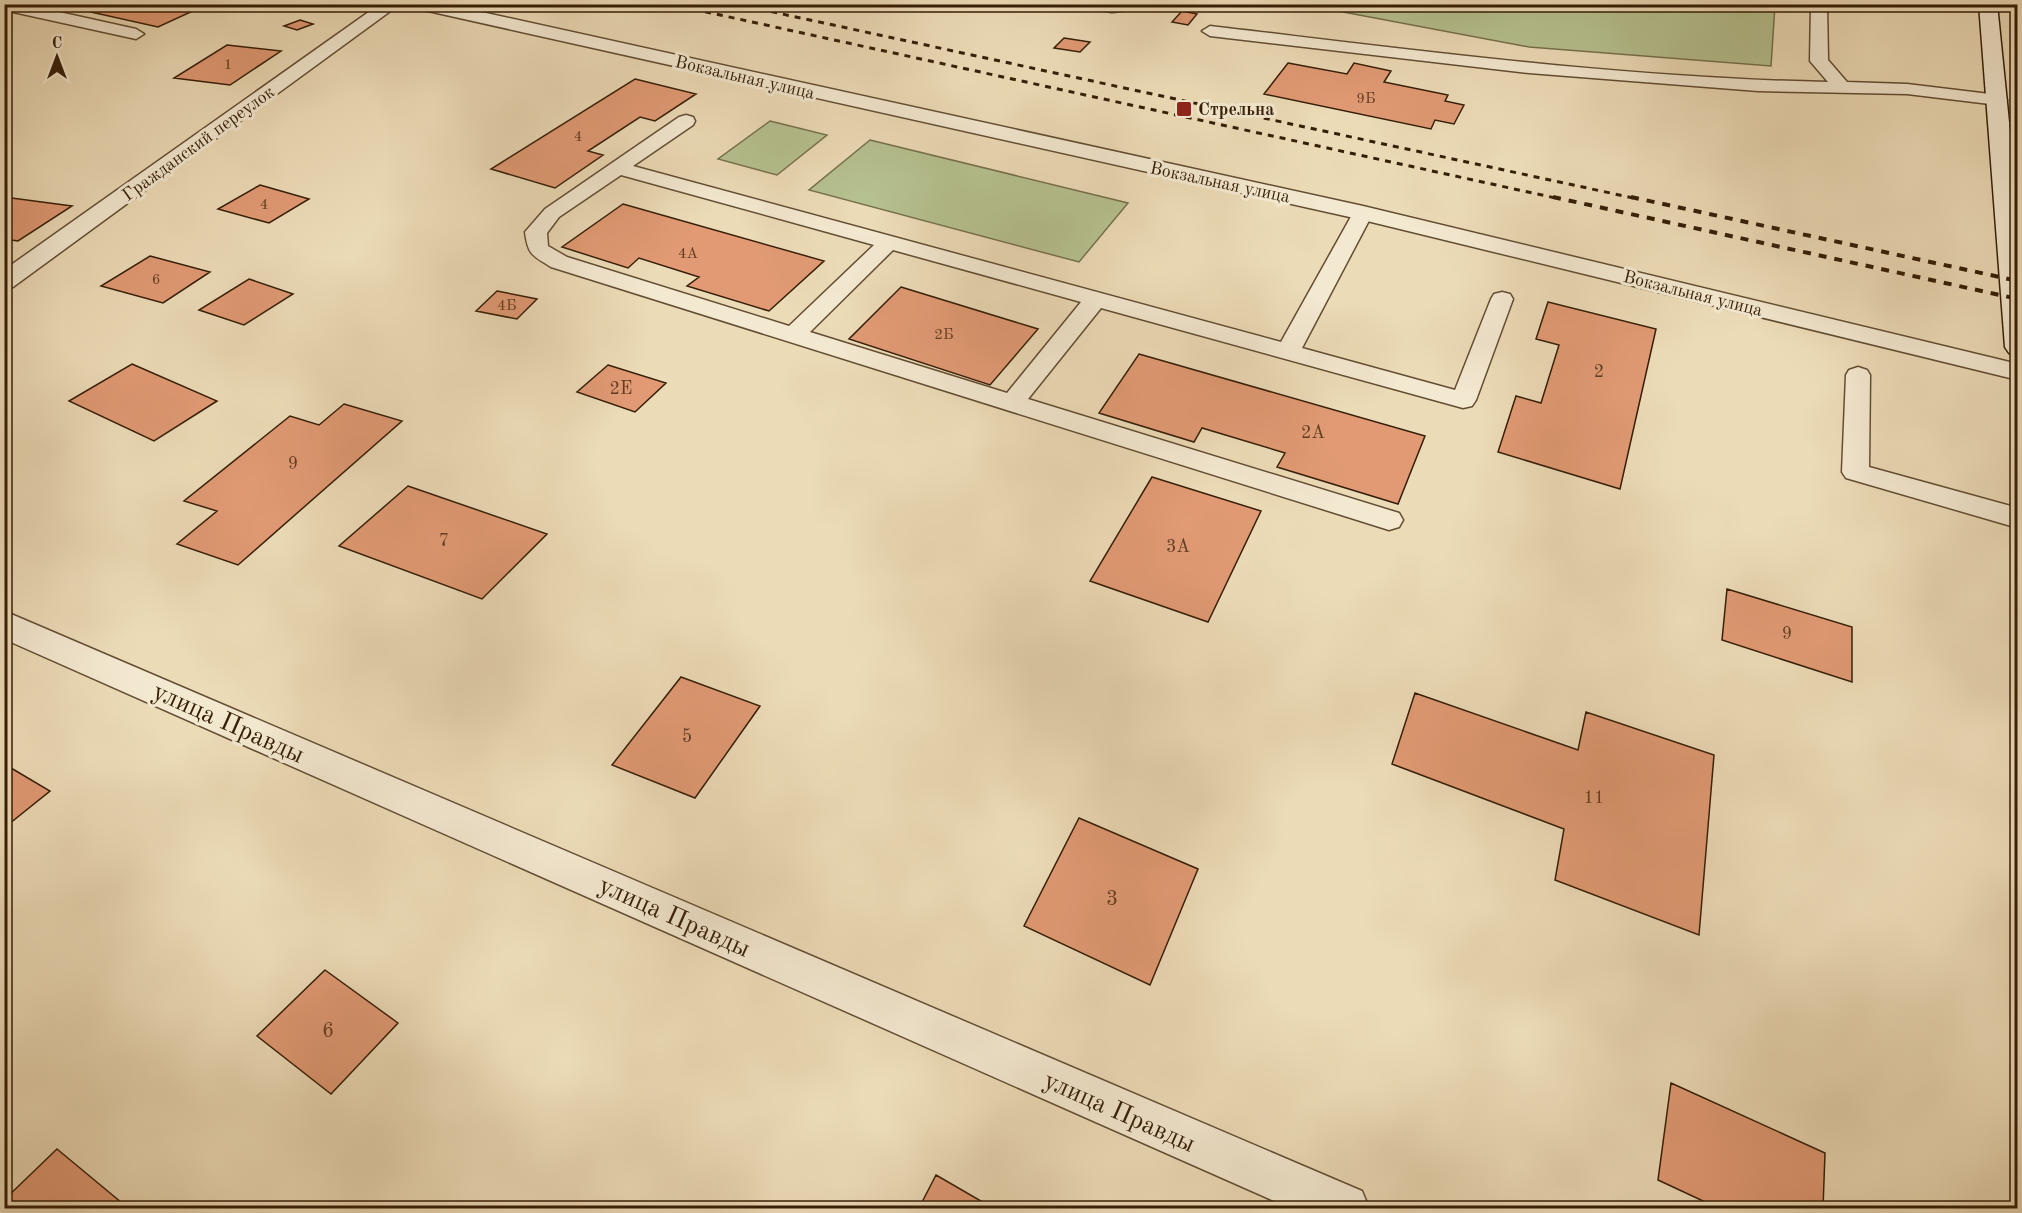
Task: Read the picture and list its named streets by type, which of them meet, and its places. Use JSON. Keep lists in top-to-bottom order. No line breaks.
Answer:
{"streets":{"street":["Вокзальная улица","Гражданский переулок","улица Правды"]},"places":{"transit":["Стрельна"]},"house_numbers":["1","9Б","4","4","4А","6","4Б","2Б","2","2Е","2А","9","7","3А","9","5","11","3","6"],"north":"top"}
